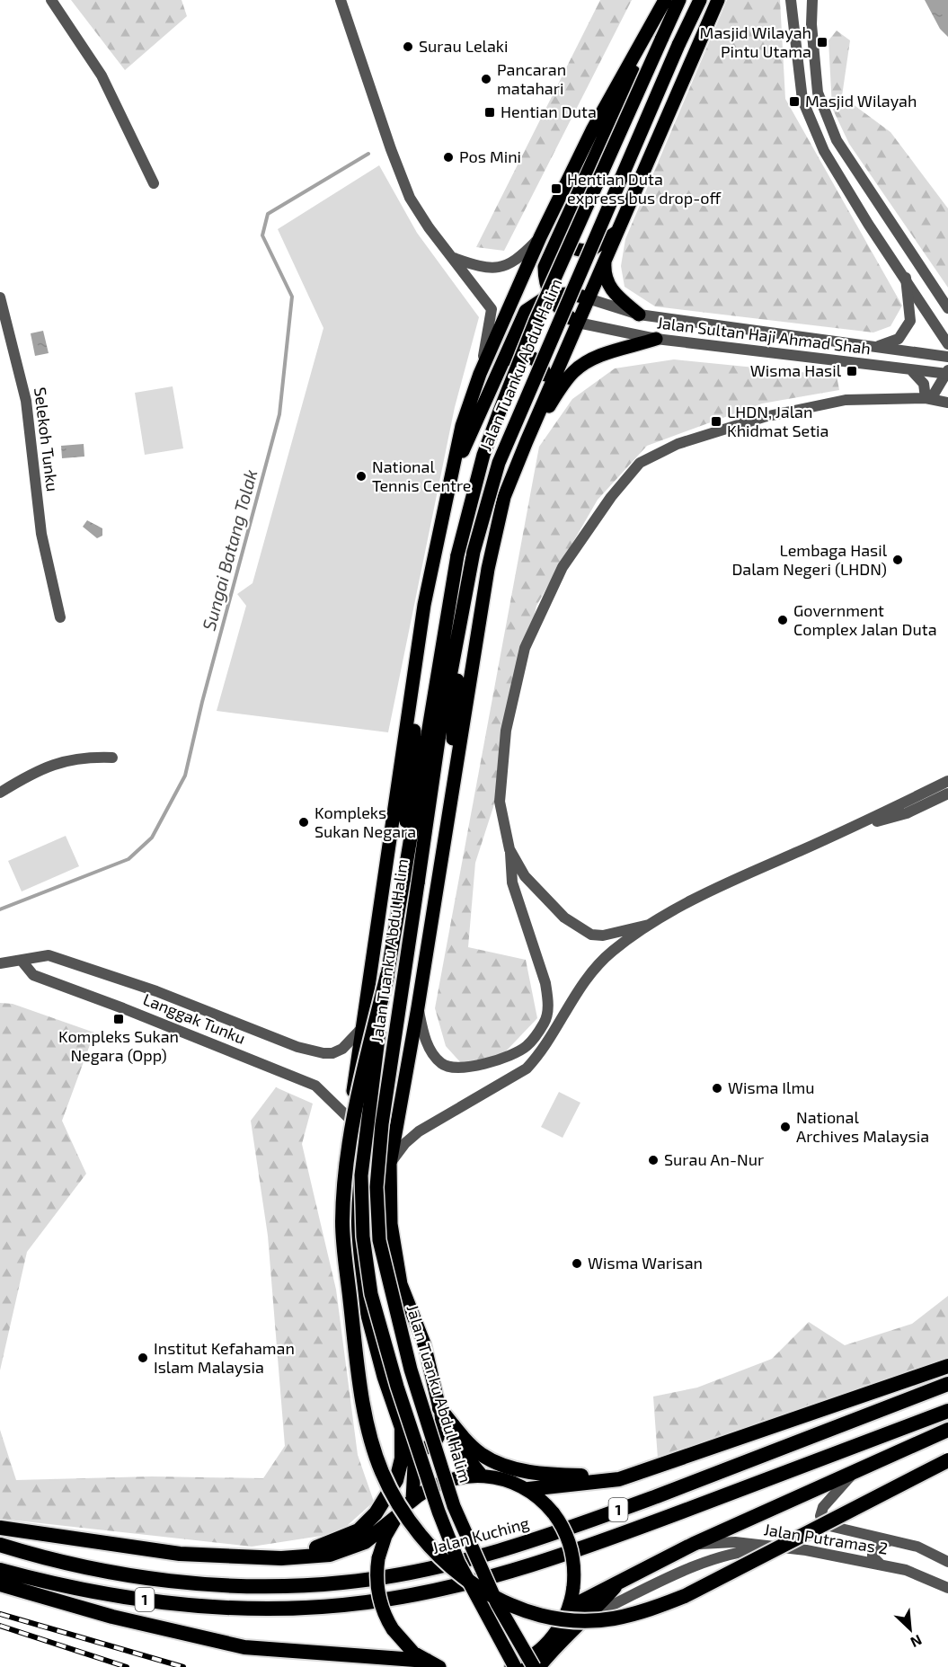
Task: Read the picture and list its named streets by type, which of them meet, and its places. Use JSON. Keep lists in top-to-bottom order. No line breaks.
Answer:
{"streets":{"highway":["1","Jalan Kuching"],"main road":["Jalan Tuanku Abdul Halim"],"street":["Jalan Sultan Haji Ahmad Shah","Selekoh Tunku","Langgak Tunku","Jalan Putramas 2"]},"crossings":[["Jalan Sultan Haji Ahmad Shah","Jalan Tuanku Abdul Halim"],["Jalan Tuanku Abdul Halim","Langgak Tunku"]],"water":["Sungai Batang Tolak"],"places":{"transit":["Masjid Wilayah Pintu Utama","Masjid Wilayah","Hentian Duta","Hentian Duta express bus drop-off","Wisma Hasil","LHDN, Jalan Khidmat Setia","Kompleks Sukan Negara (Opp)"],"other":["Surau Lelaki","Pancaran matahari","Pos Mini","National Tennis Centre","Lembaga Hasil Dalam Negeri (LHDN)","Government Complex Jalan Duta","Kompleks Sukan Negara","Wisma Ilmu","National Archives Malaysia","Surau An-Nur","Wisma Warisan","Institut Kefahaman Islam Malaysia"]},"north":"bottom right"}
